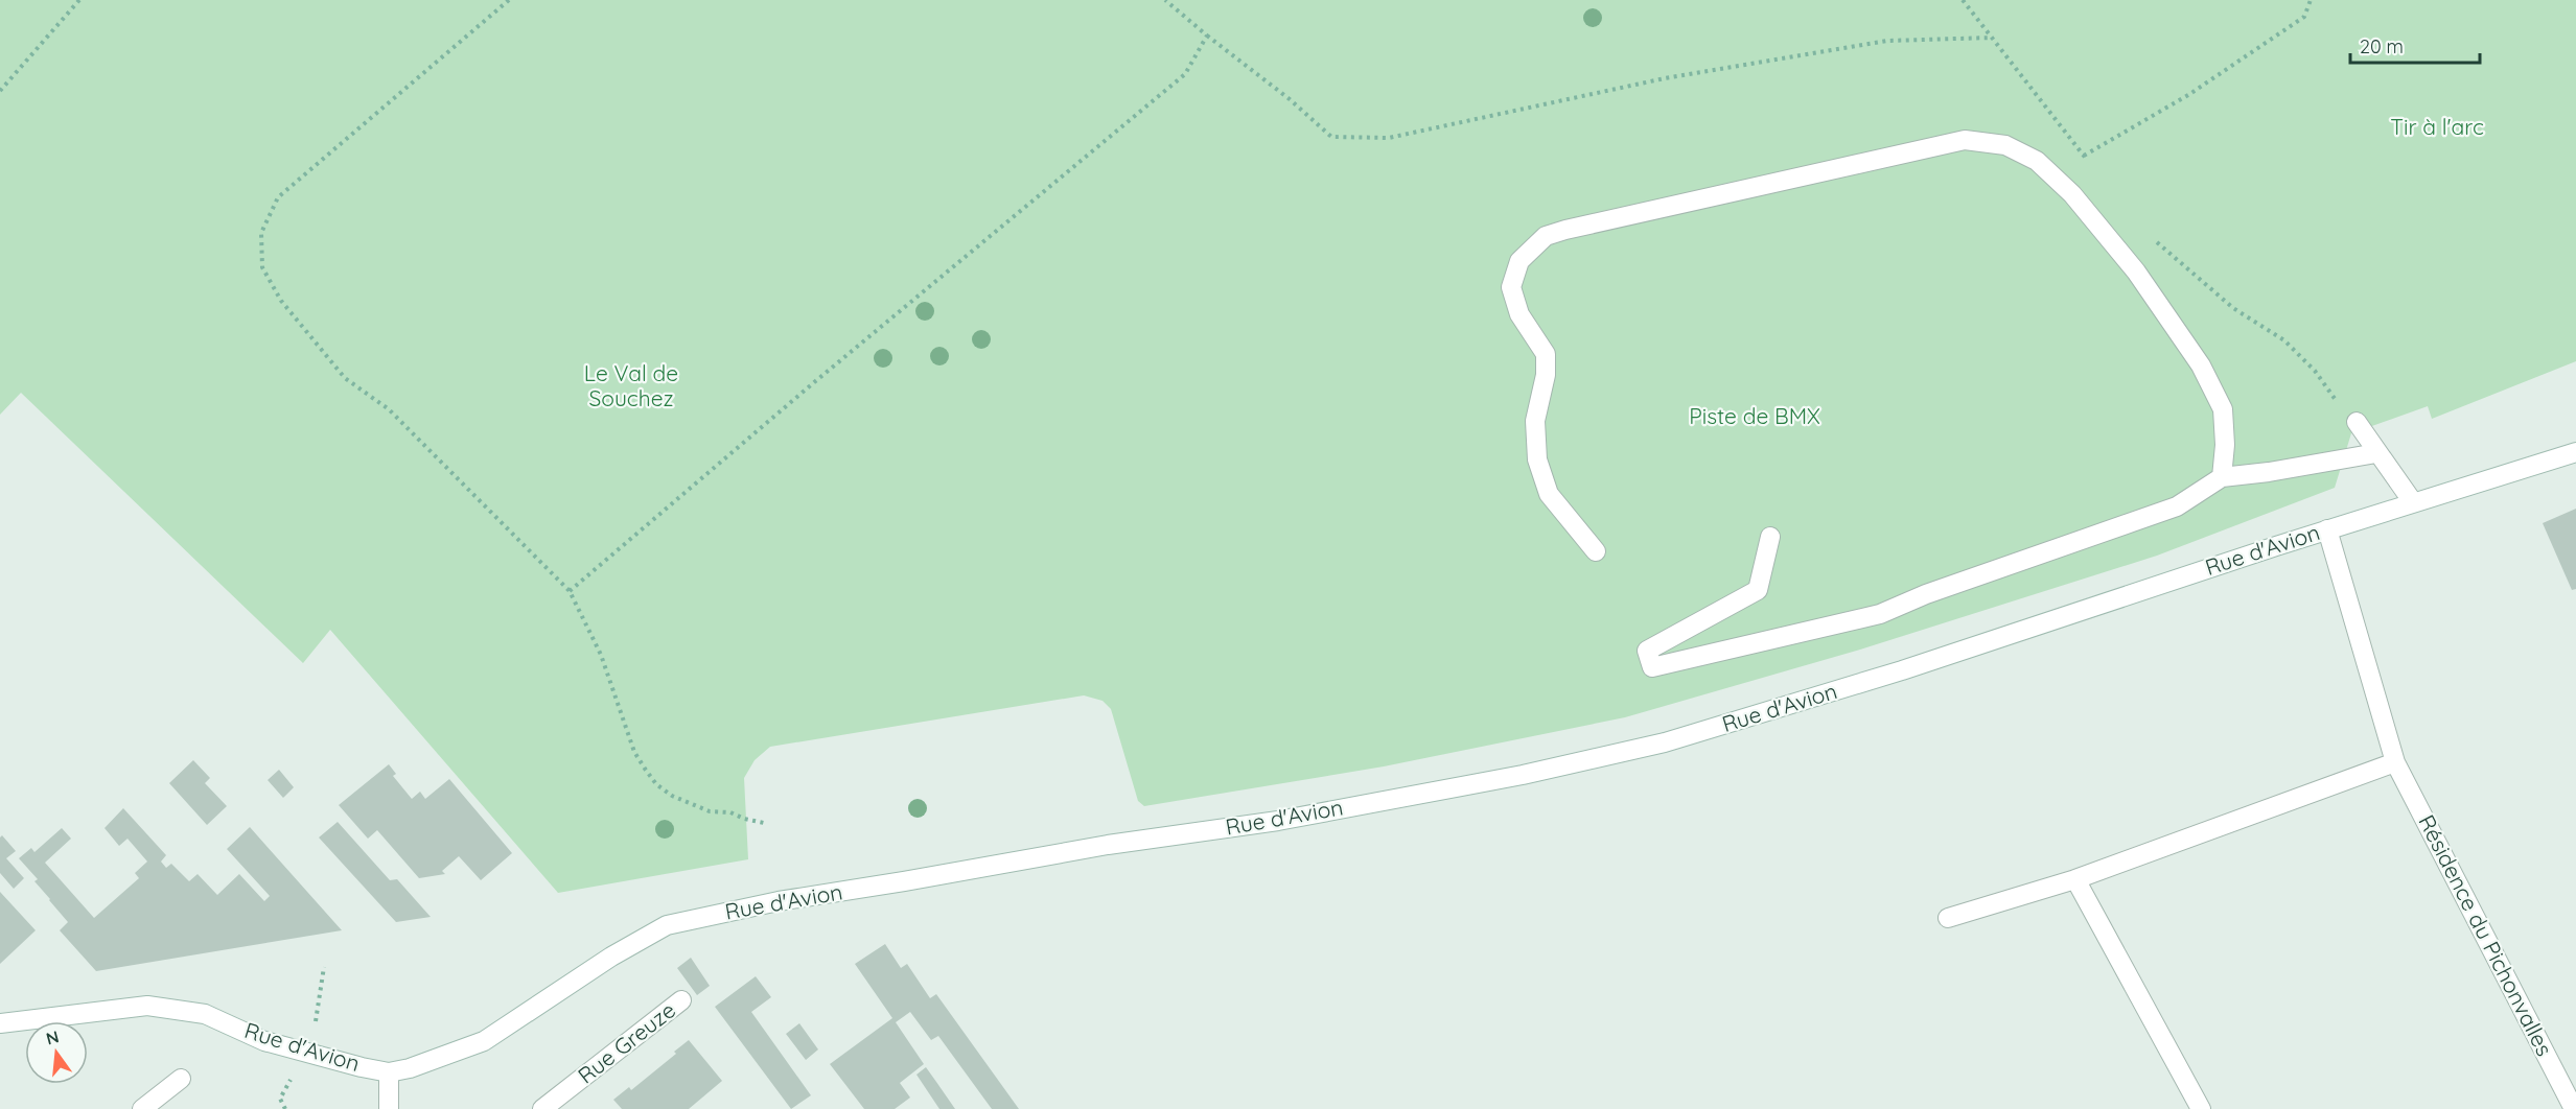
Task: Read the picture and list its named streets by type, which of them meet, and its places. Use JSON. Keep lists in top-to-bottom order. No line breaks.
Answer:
{"streets":{"street":["Rue d'Avion","Résidence du Pichonvalles","Rue Greuze"]},"crossings":[["Rue d'Avion","Résidence du Pichonvalles"]],"parks":["Tir à l'arc","Le Val de Souchez","Piste de BMX"],"scale_bar":"20 m","north":"top"}
